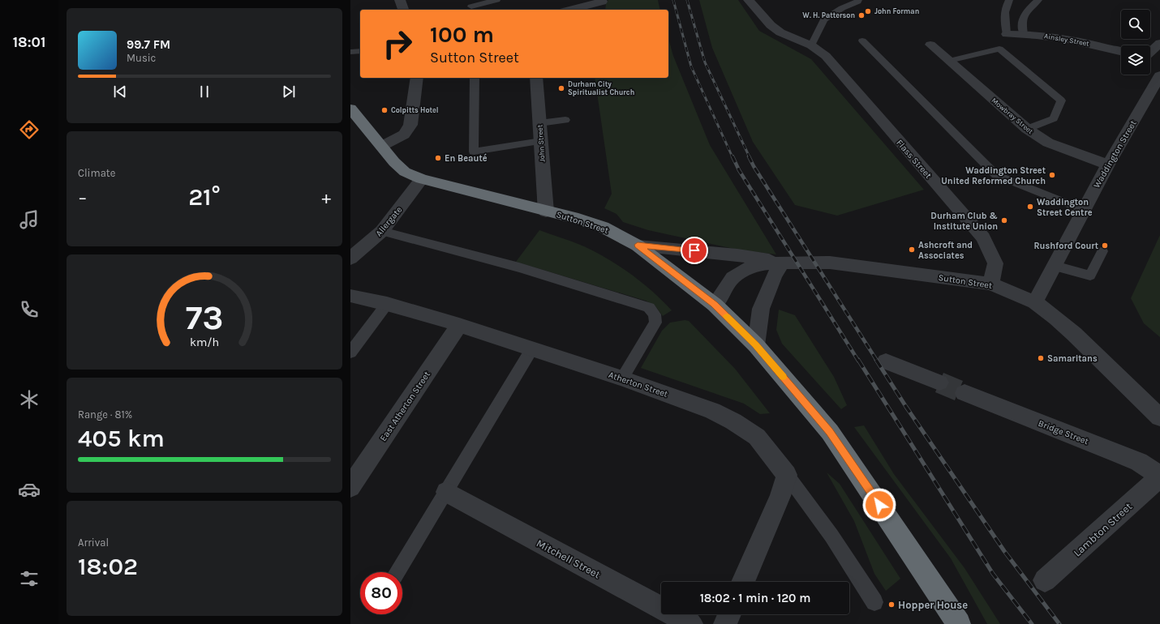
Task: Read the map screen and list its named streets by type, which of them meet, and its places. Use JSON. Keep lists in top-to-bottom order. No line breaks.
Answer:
{"streets":{"highway":["Sutton Street"],"street":["Ainsley Street","Mowbray Street","John Street","Waddington Street","Flass Street","Allergate","Atherton Street","East Atherton Street","Bridge Street","Lambton Street","Mitchell Street"]},"crossings":[["Mowbray Street","Waddington Street"],["John Street","Sutton Street"],["Waddington Street","Sutton Street"],["Flass Street","Sutton Street"],["Allergate","Sutton Street"],["Atherton Street","East Atherton Street"],["Bridge Street","Lambton Street"]],"places":["John Forman","W. H. Patterson","Durham City Spiritualist Church","Colpitts Hotel","En Beauté","Waddington Street United Reformed Church","Waddington Street Centre","Durham Club & Institute Union","Rushford Court","Ashcroft and Associates","Samaritans","Hopper House"],"page":{"tabs":"18:01","turn":["100 m","Sutton Street"],"song":["99.7 FM","Music"],"tile":["Climate",["Range · 81%","405 km"],["Arrival","18:02"]],"heat":["−","21°","+"],"limit":"80","trip":"18:02 · 1 min · 120 m","gauge":["73","km/h"]}}
